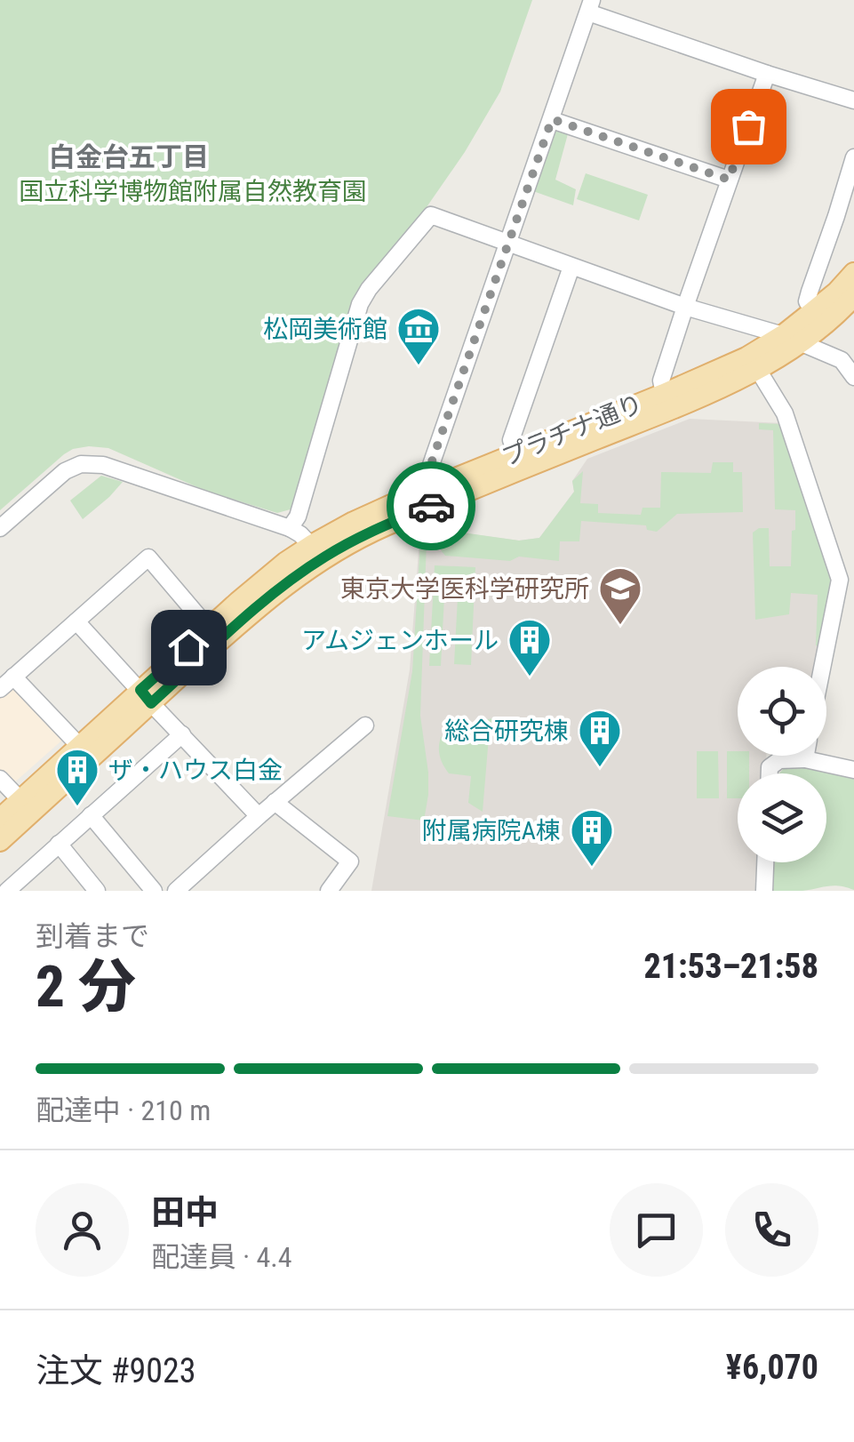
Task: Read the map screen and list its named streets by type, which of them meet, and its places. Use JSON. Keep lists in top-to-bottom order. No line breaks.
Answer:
{"streets":{"main road":["プラチナ通り"]},"districts":["白金台五丁目"],"parks":["国立科学博物館附属自然教育園"],"places":{"museum":["松岡美術館"],"school or university":["東京大学医科学研究所"],"building":["アムジェンホール","総合研究棟","ザ・ハウス白金","附属病院A棟"]},"page":{"heading":["2 分","到着まで","21:53–21:58"],"panel":["田中","配達員 · 4.4","注文 #9023","¥6,070"],"bar":"配達中 · 210 m"}}
